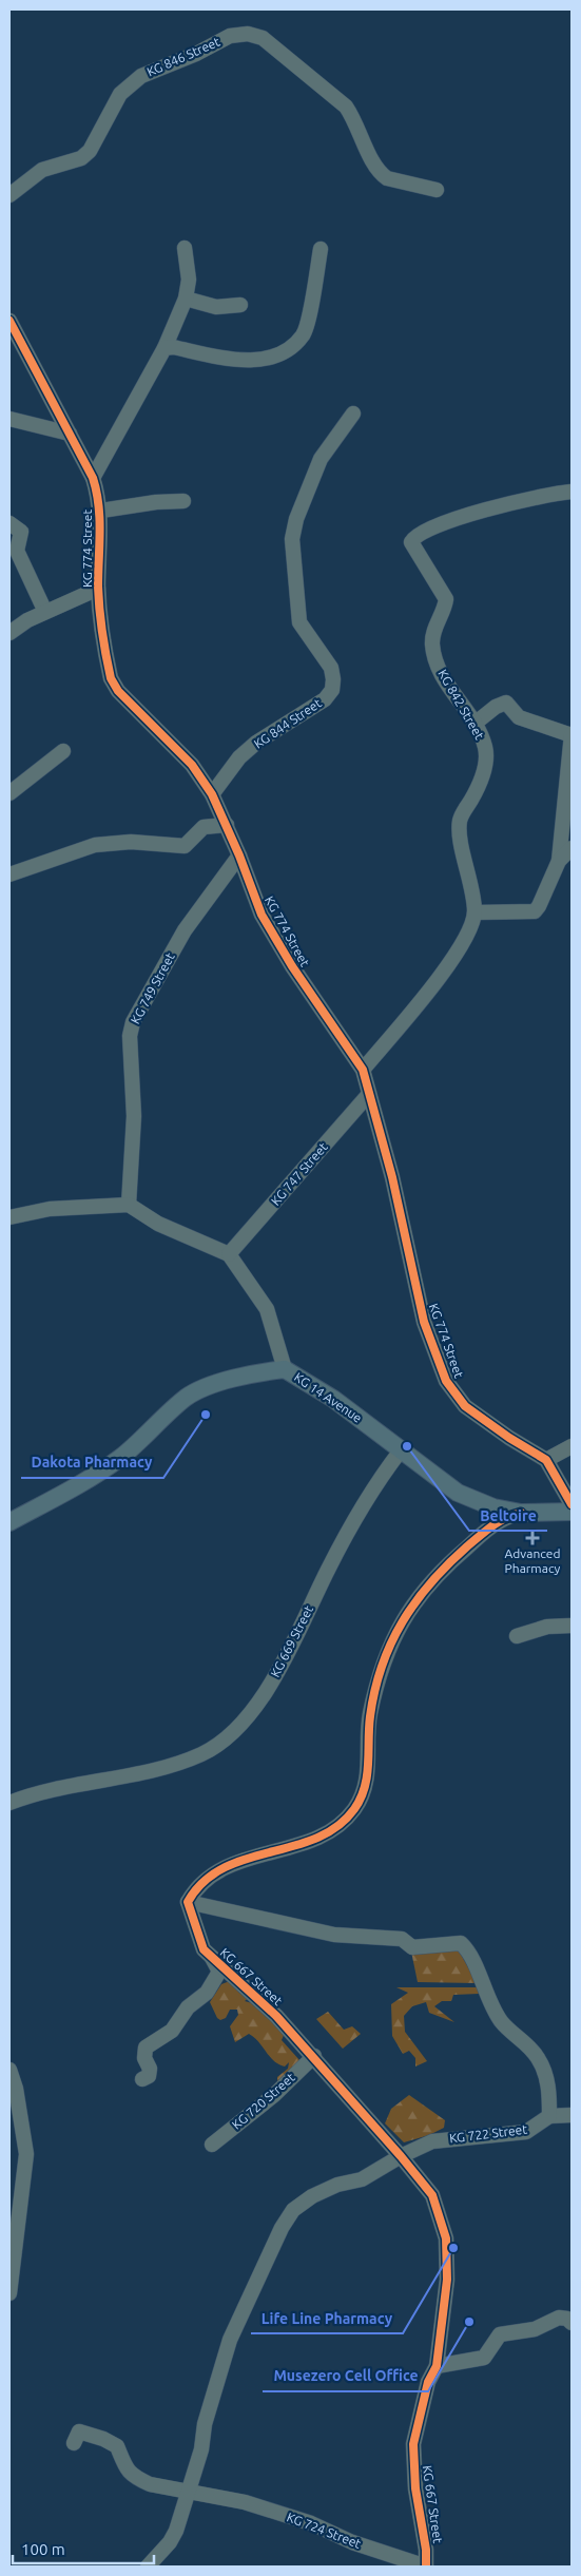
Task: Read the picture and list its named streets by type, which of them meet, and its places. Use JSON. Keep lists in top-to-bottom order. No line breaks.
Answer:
{"streets":{"main road":["KG 14 Avenue"],"street":["KG 846 Street","KG 774 Street","KG 842 Street","KG 844 Street","KG 749 Street","KG 747 Street","KG 669 Street","KG 667 Street","KG 720 Street","KG 722 Street","KG 724 Street"]},"crossings":[["KG 774 Street","KG 844 Street"],["KG 774 Street","KG 749 Street"],["KG 774 Street","KG 747 Street"],["KG 774 Street","KG 14 Avenue"],["KG 14 Avenue","KG 669 Street"],["KG 667 Street","KG 720 Street"],["KG 667 Street","KG 722 Street"],["KG 667 Street","KG 724 Street"],["KG 722 Street","KG 724 Street"]],"places":{"other":["Dakota Pharmacy","Beltoire","Life Line Pharmacy","Musezero Cell Office"],"health":["Advanced Pharmacy"]},"scale_bar":"100 m"}
